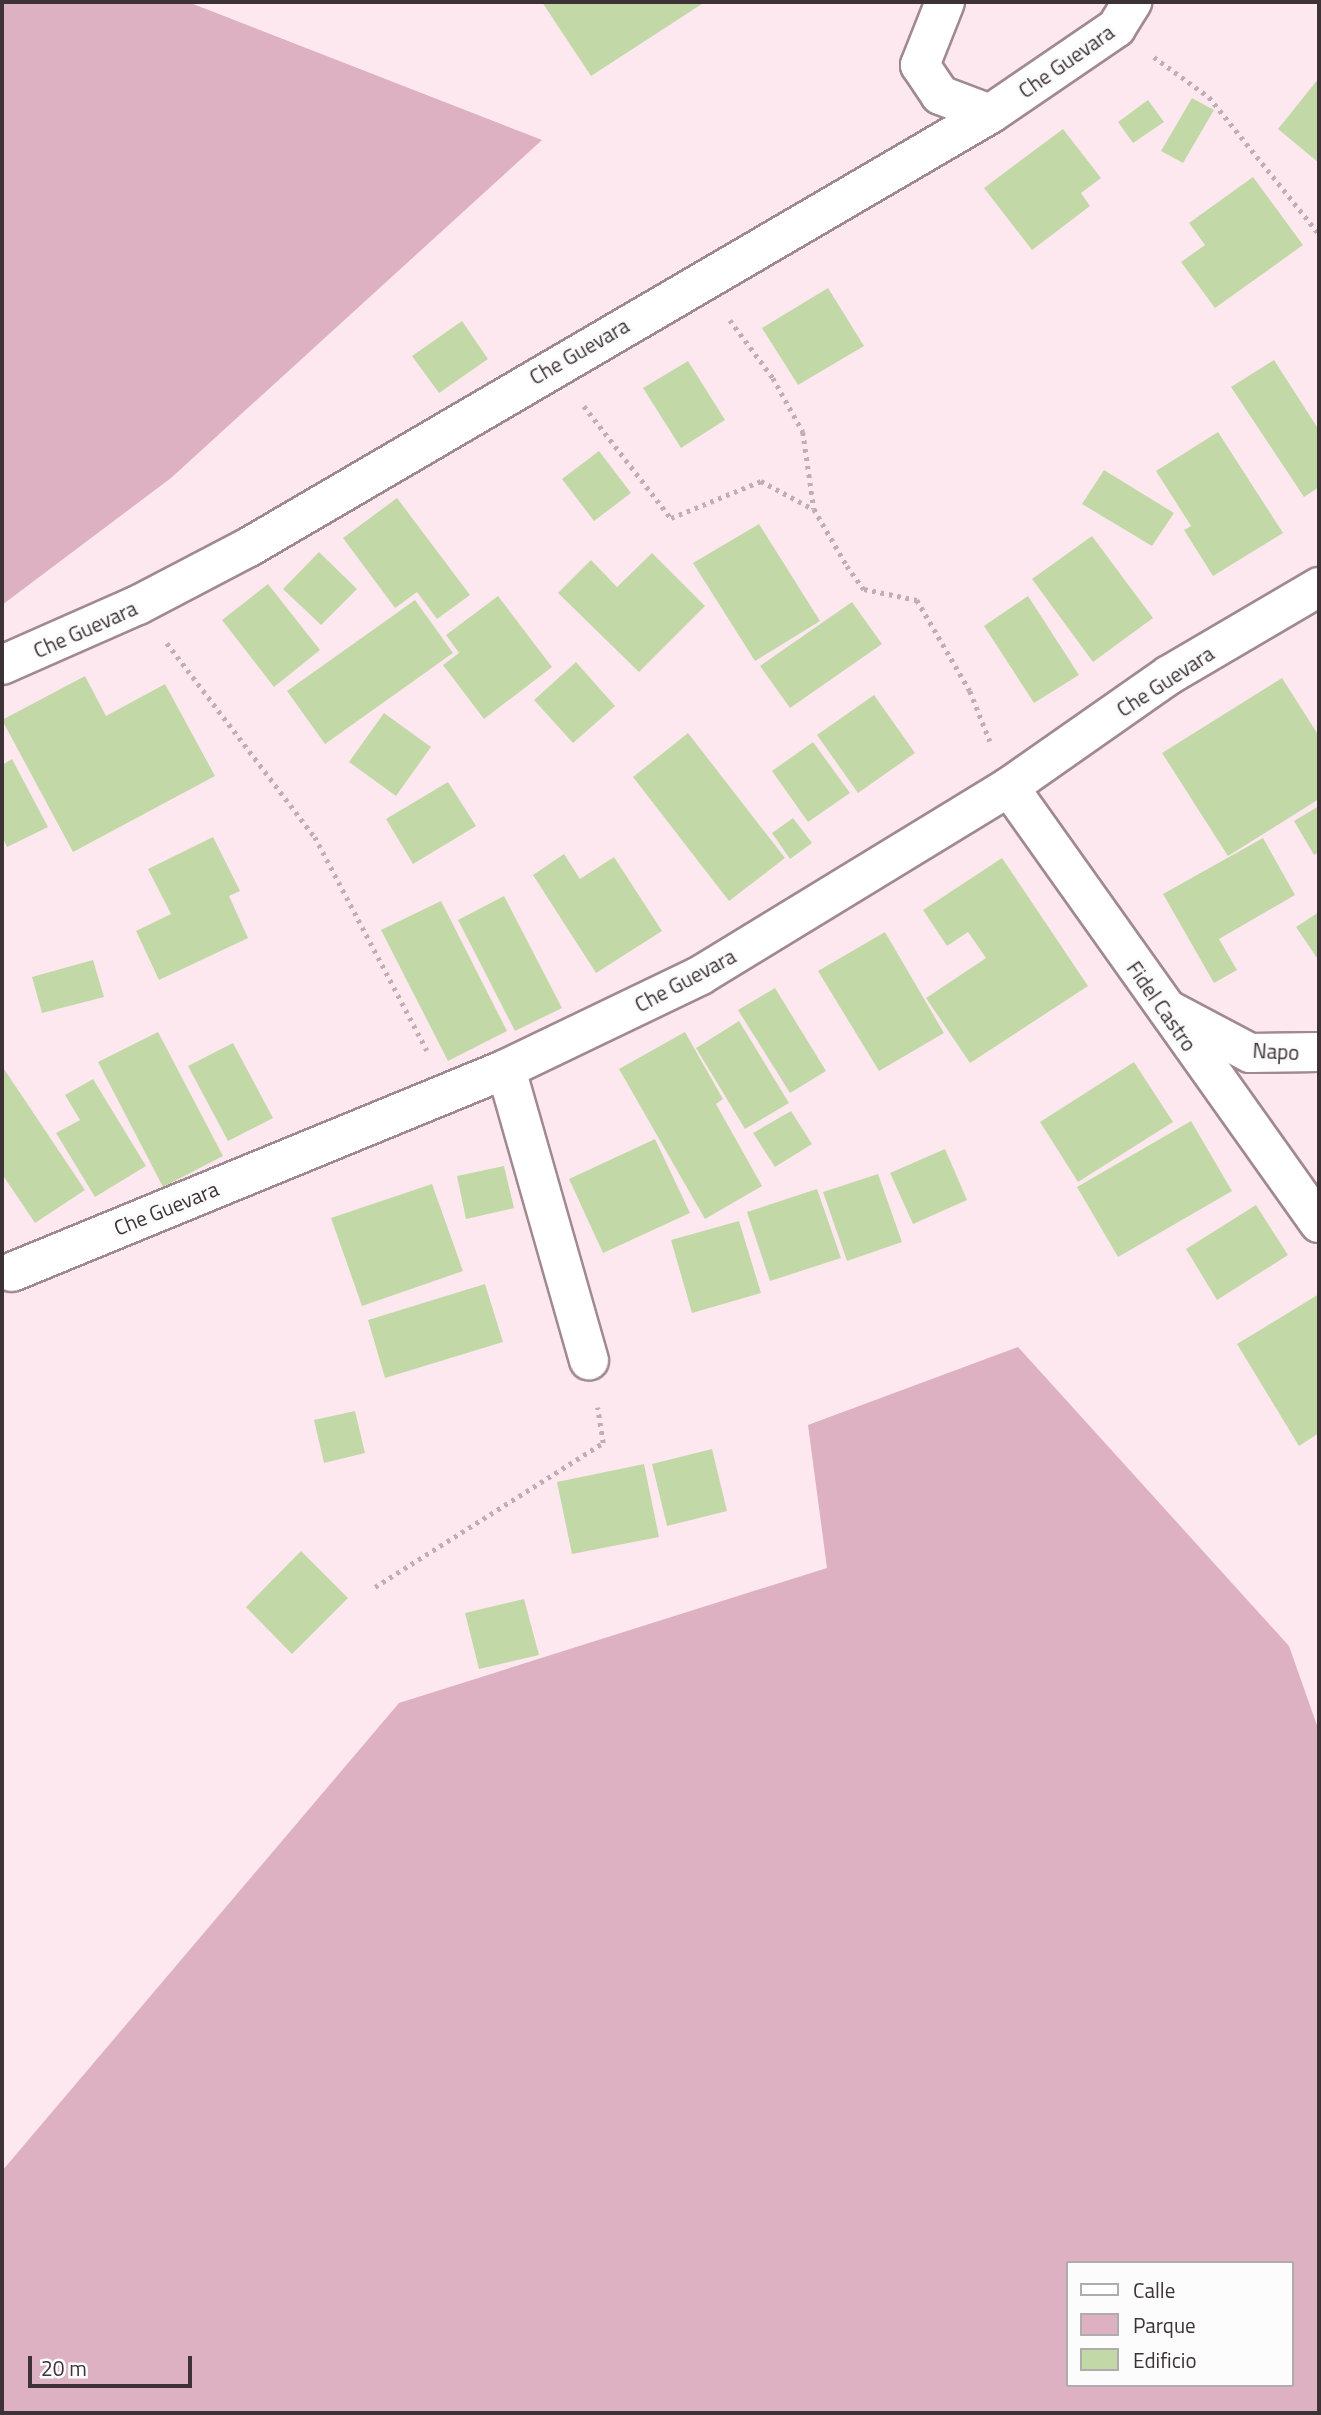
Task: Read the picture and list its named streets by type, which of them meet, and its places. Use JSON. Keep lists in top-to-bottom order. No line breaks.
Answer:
{"streets":{"street":["Che Guevara","Fidel Castro","Napo"]},"crossings":[["Che Guevara","Fidel Castro"],["Fidel Castro","Napo"]],"legend":["Calle","Parque","Edificio"],"scale_bar":"20 m"}
